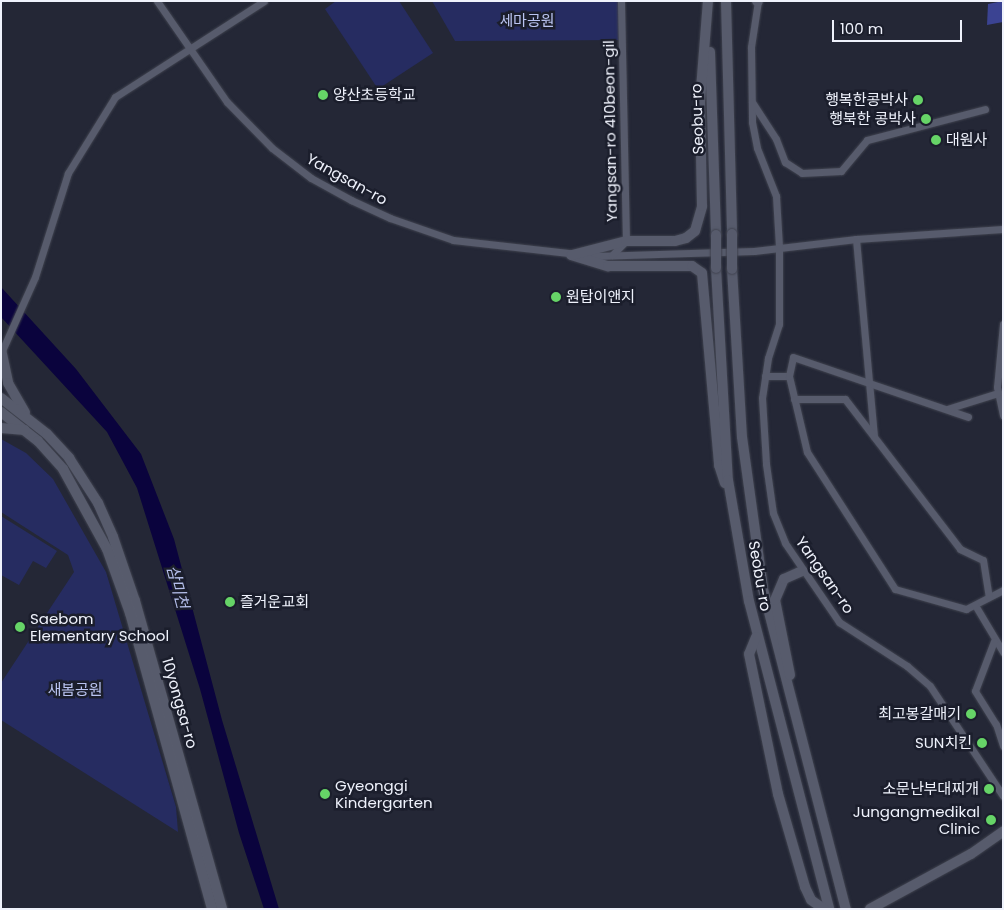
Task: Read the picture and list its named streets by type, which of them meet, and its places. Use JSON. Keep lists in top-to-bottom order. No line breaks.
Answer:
{"streets":{"main road":["Seobu-ro","10yongsa-ro"],"street":["Yangsan-ro 410beon-gil","Yangsan-ro"]},"crossings":[["Yangsan-ro 410beon-gil","Yangsan-ro"]],"water":["삼미천"],"parks":["세마공원","새봄공원"],"places":["양산초등학교","행복한콩박사","행북한 콩박사","대원사","원탑이앤지","즐거운교회","Saebom Elementary School","최고봉갈매기","SUN치킨","소문난부대찌개","Gyeonggi Kindergarten","Jungangmedikal Clinic"],"scale_bar":"100 m"}
